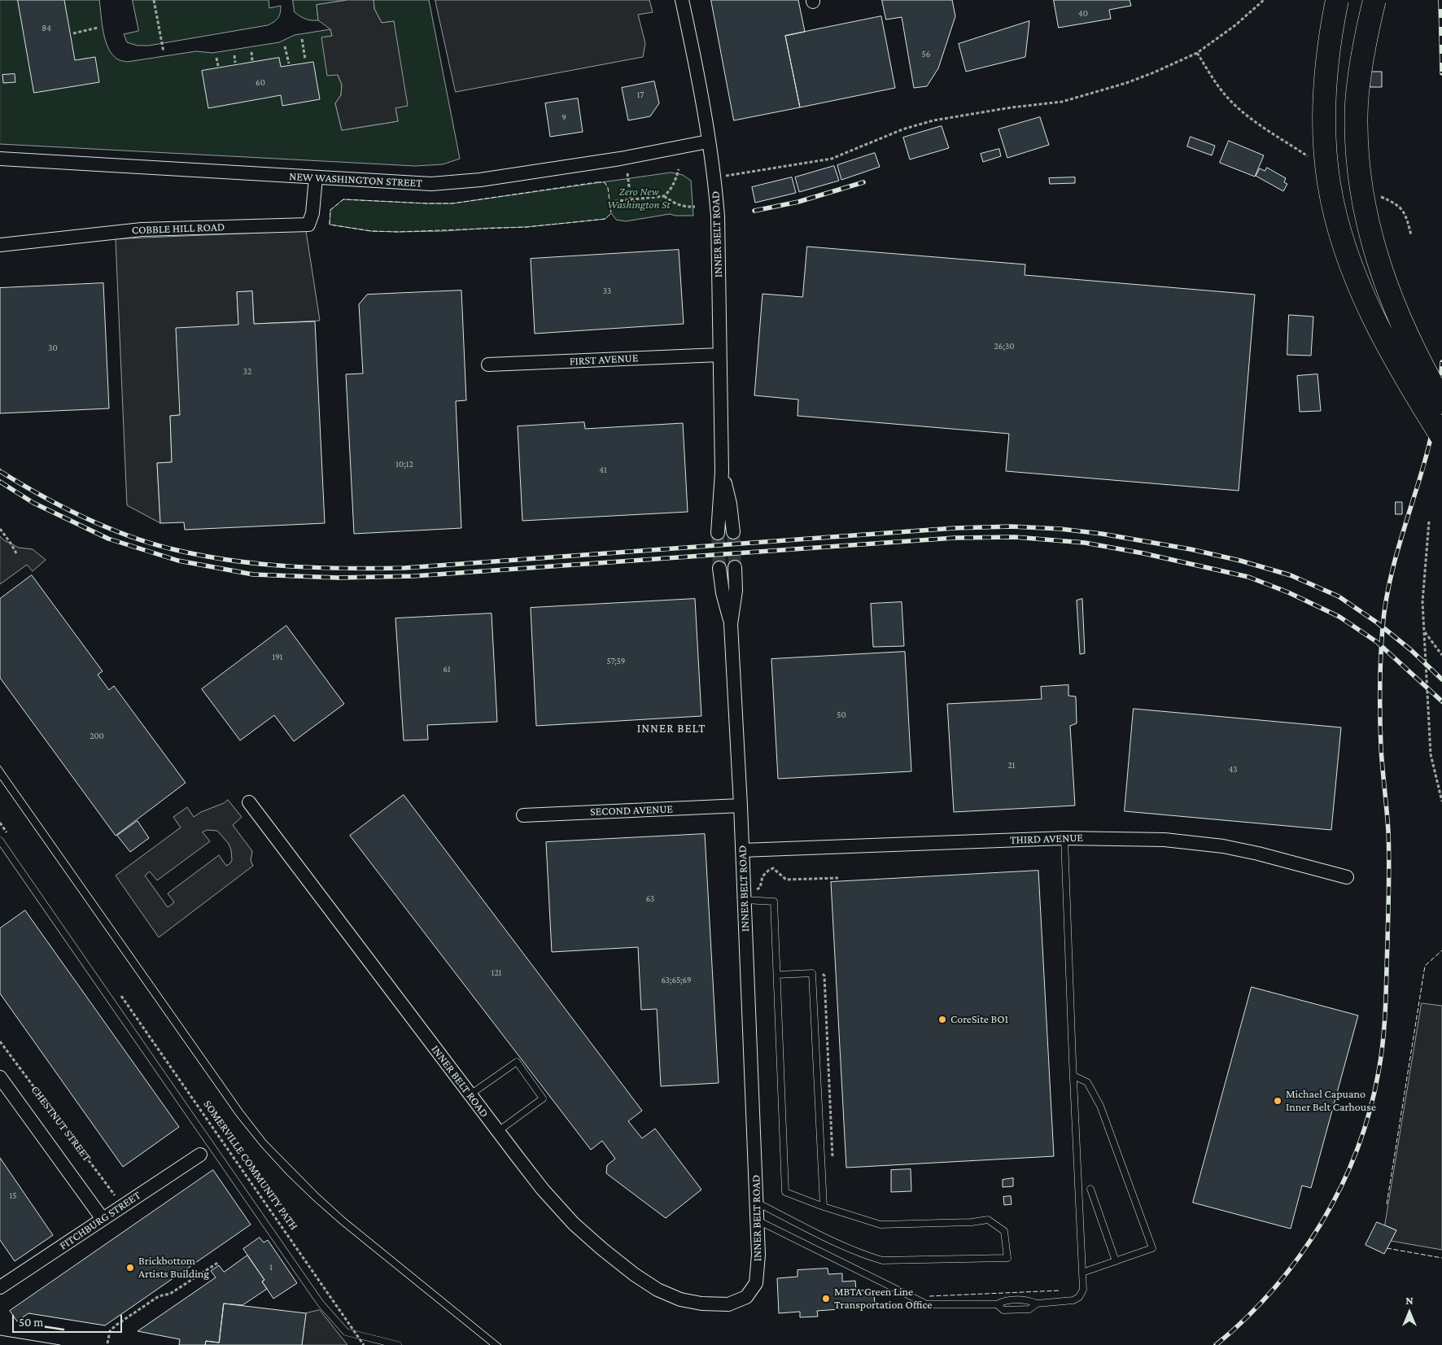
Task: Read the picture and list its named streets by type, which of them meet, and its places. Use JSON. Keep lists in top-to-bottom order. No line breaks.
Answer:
{"streets":{"street":["NEW WASHINGTON STREET","COBBLE HILL ROAD","INNER BELT ROAD","FIRST AVENUE","SECOND AVENUE","THIRD AVENUE","CHESTNUT STREET","FITCHBURG STREET"],"path":["SOMERVILLE COMMUNITY PATH"]},"crossings":[["NEW WASHINGTON STREET","COBBLE HILL ROAD"],["NEW WASHINGTON STREET","INNER BELT ROAD"],["INNER BELT ROAD","FIRST AVENUE"],["INNER BELT ROAD","SECOND AVENUE"],["INNER BELT ROAD","THIRD AVENUE"],["CHESTNUT STREET","FITCHBURG STREET"]],"districts":["INNER BELT"],"parks":["Zero New Washington St"],"places":["CoreSite BO1","Michael Capuano Inner Belt Carhouse","Brickbottom Artists Building","MBTA Green Line Transportation Office"],"house_numbers":["40","84","56","60","17","9","33","26;30","30","32","10;12","41","191","57;59","61","50","200","21","43","63","121","63;65;69","15","1"],"scale_bar":"50 m","north":"top"}
